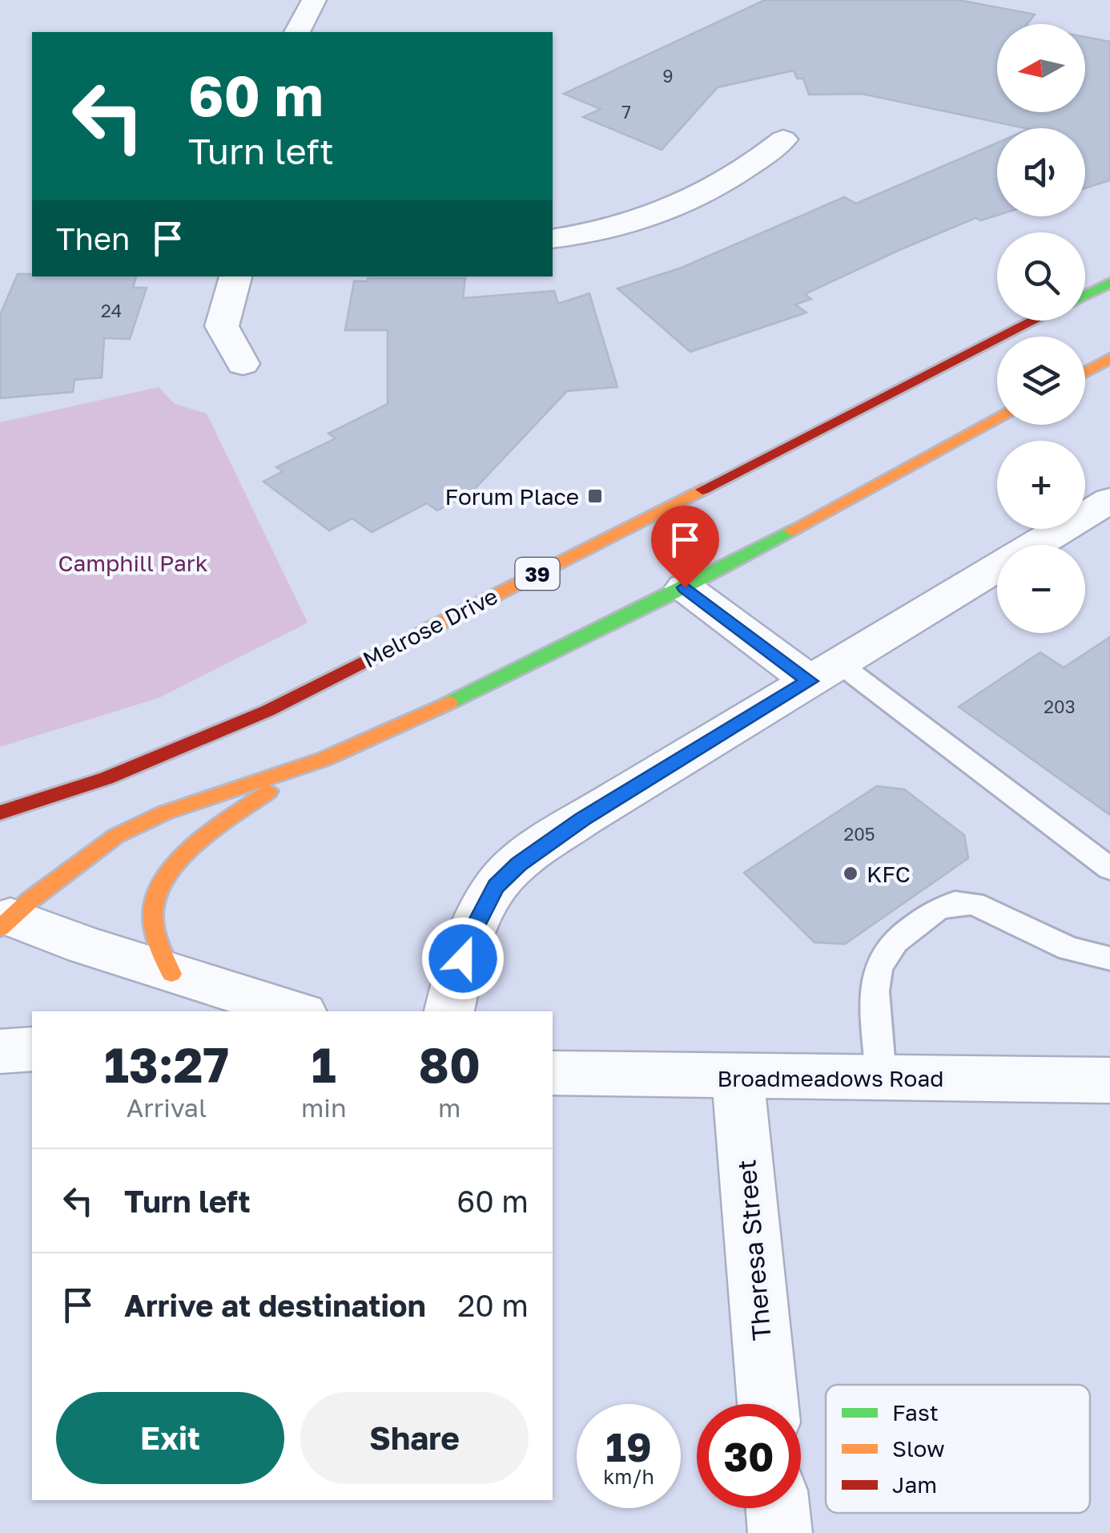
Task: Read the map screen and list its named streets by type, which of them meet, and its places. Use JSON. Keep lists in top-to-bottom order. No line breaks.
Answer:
{"streets":{"main road":["39","Melrose Drive"],"street":["Broadmeadows Road","Theresa Street"]},"crossings":[["Broadmeadows Road","Theresa Street"]],"parks":["Camphill Park"],"places":{"transit":["Forum Place"],"other":["KFC"]},"house_numbers":["9","7","24","203","205"],"legend":["Fast","Slow","Jam"],"north":"left","page":{"map_buttons":["+","−"],"turn":["60 m","Turn left"],"then":"Then","eta":["13:27","Arrival","1","min","80","m"],"list":[{"name":"Turn left","value":"60 m"},{"name":"Arrive at destination","value":"20 m"}],"buttons":["Exit","Share"],"speed":"19 km/h","limit":"30"}}
